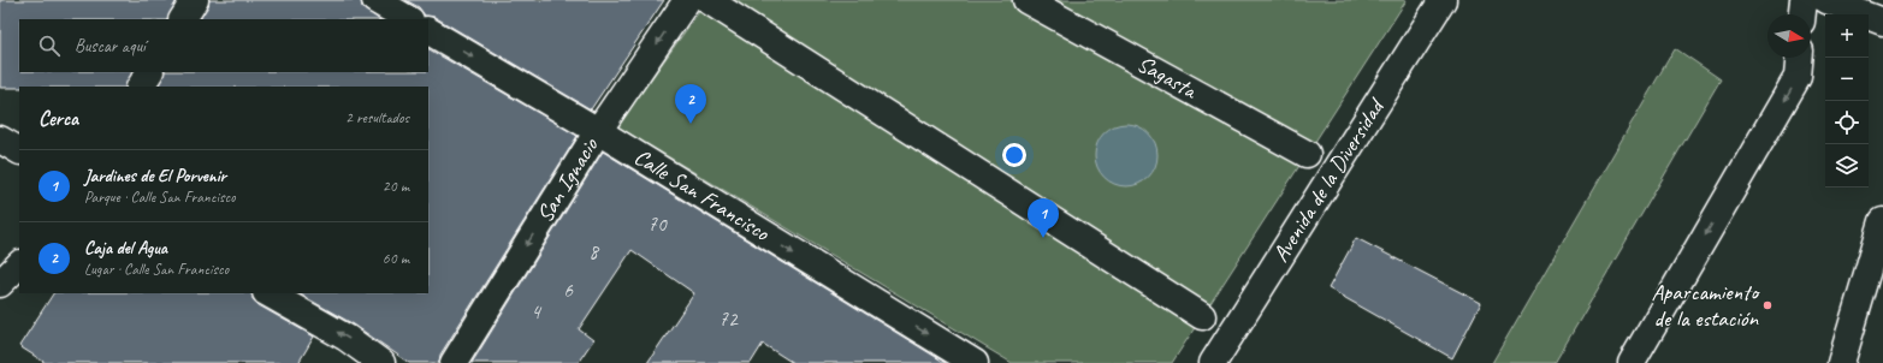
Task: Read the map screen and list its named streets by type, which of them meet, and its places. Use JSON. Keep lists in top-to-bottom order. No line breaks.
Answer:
{"streets":{"street":["Sagasta","San Ignacio","Avenida de la Diversidad","Calle San Francisco"]},"crossings":[["San Ignacio","Calle San Francisco"]],"one_way":["San Ignacio"],"places":["Aparcamiento de la estación"],"house_numbers":["70","8","6","4","72"],"north":"right","page":{"map_buttons":["+","−"],"search":"Buscar aquí","pins":["2","1"],"heading":["Cerca","2 resultados"],"list":[{"mark":"1","name":"Jardines de El Porvenir","note":"Parque · Calle San Francisco","value":"20 m"},{"mark":"2","name":"Caja del Agua","note":"Lugar · Calle San Francisco","value":"60 m"}]}}
